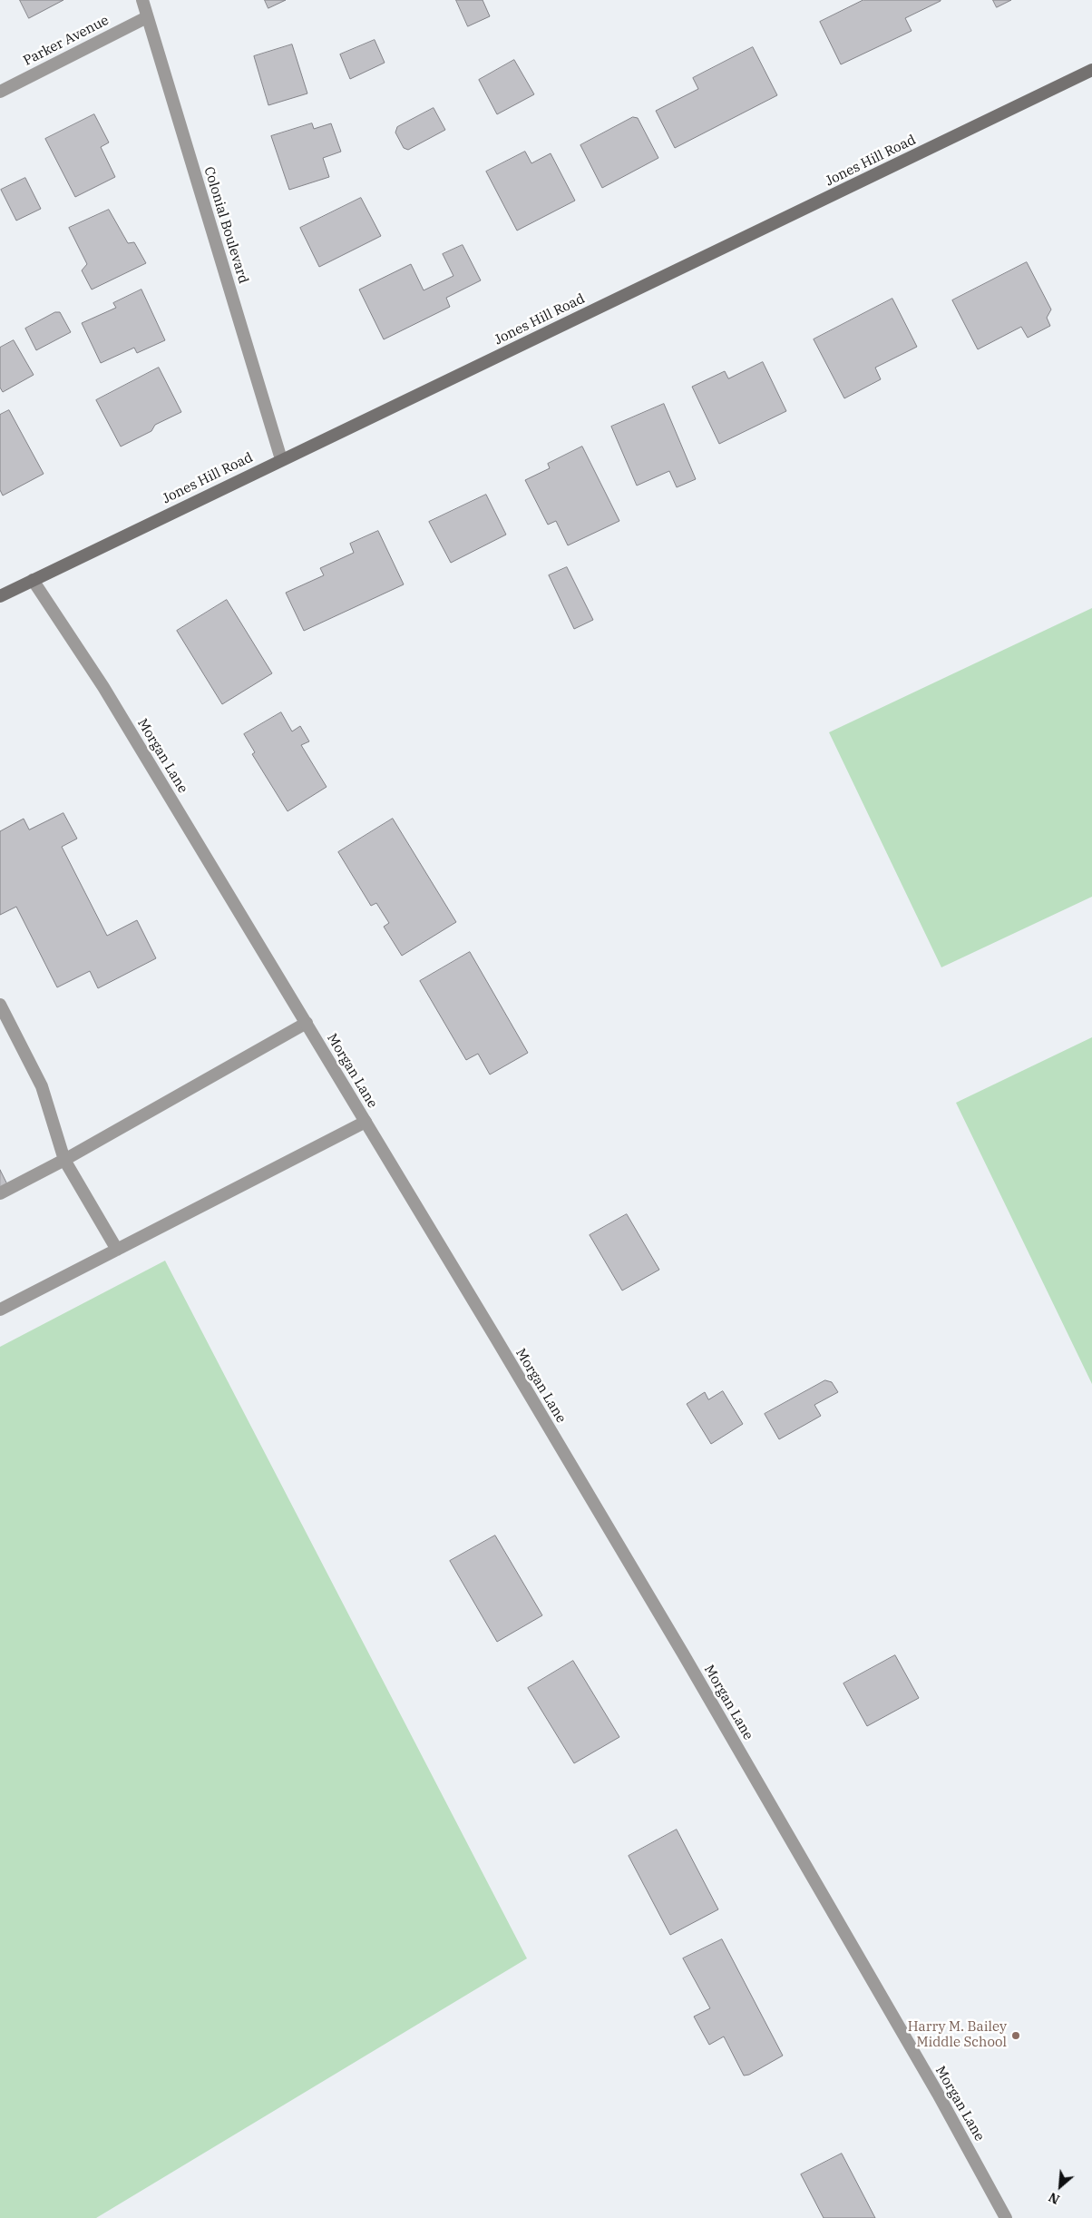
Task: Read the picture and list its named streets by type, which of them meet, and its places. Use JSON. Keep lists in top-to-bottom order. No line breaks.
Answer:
{"streets":{"main road":["Jones Hill Road"],"street":["Parker Avenue","Colonial Boulevard","Morgan Lane"]},"crossings":[["Parker Avenue","Colonial Boulevard"],["Jones Hill Road","Colonial Boulevard"],["Jones Hill Road","Morgan Lane"]],"places":["Harry M. Bailey Middle School"],"north":"bottom left"}
